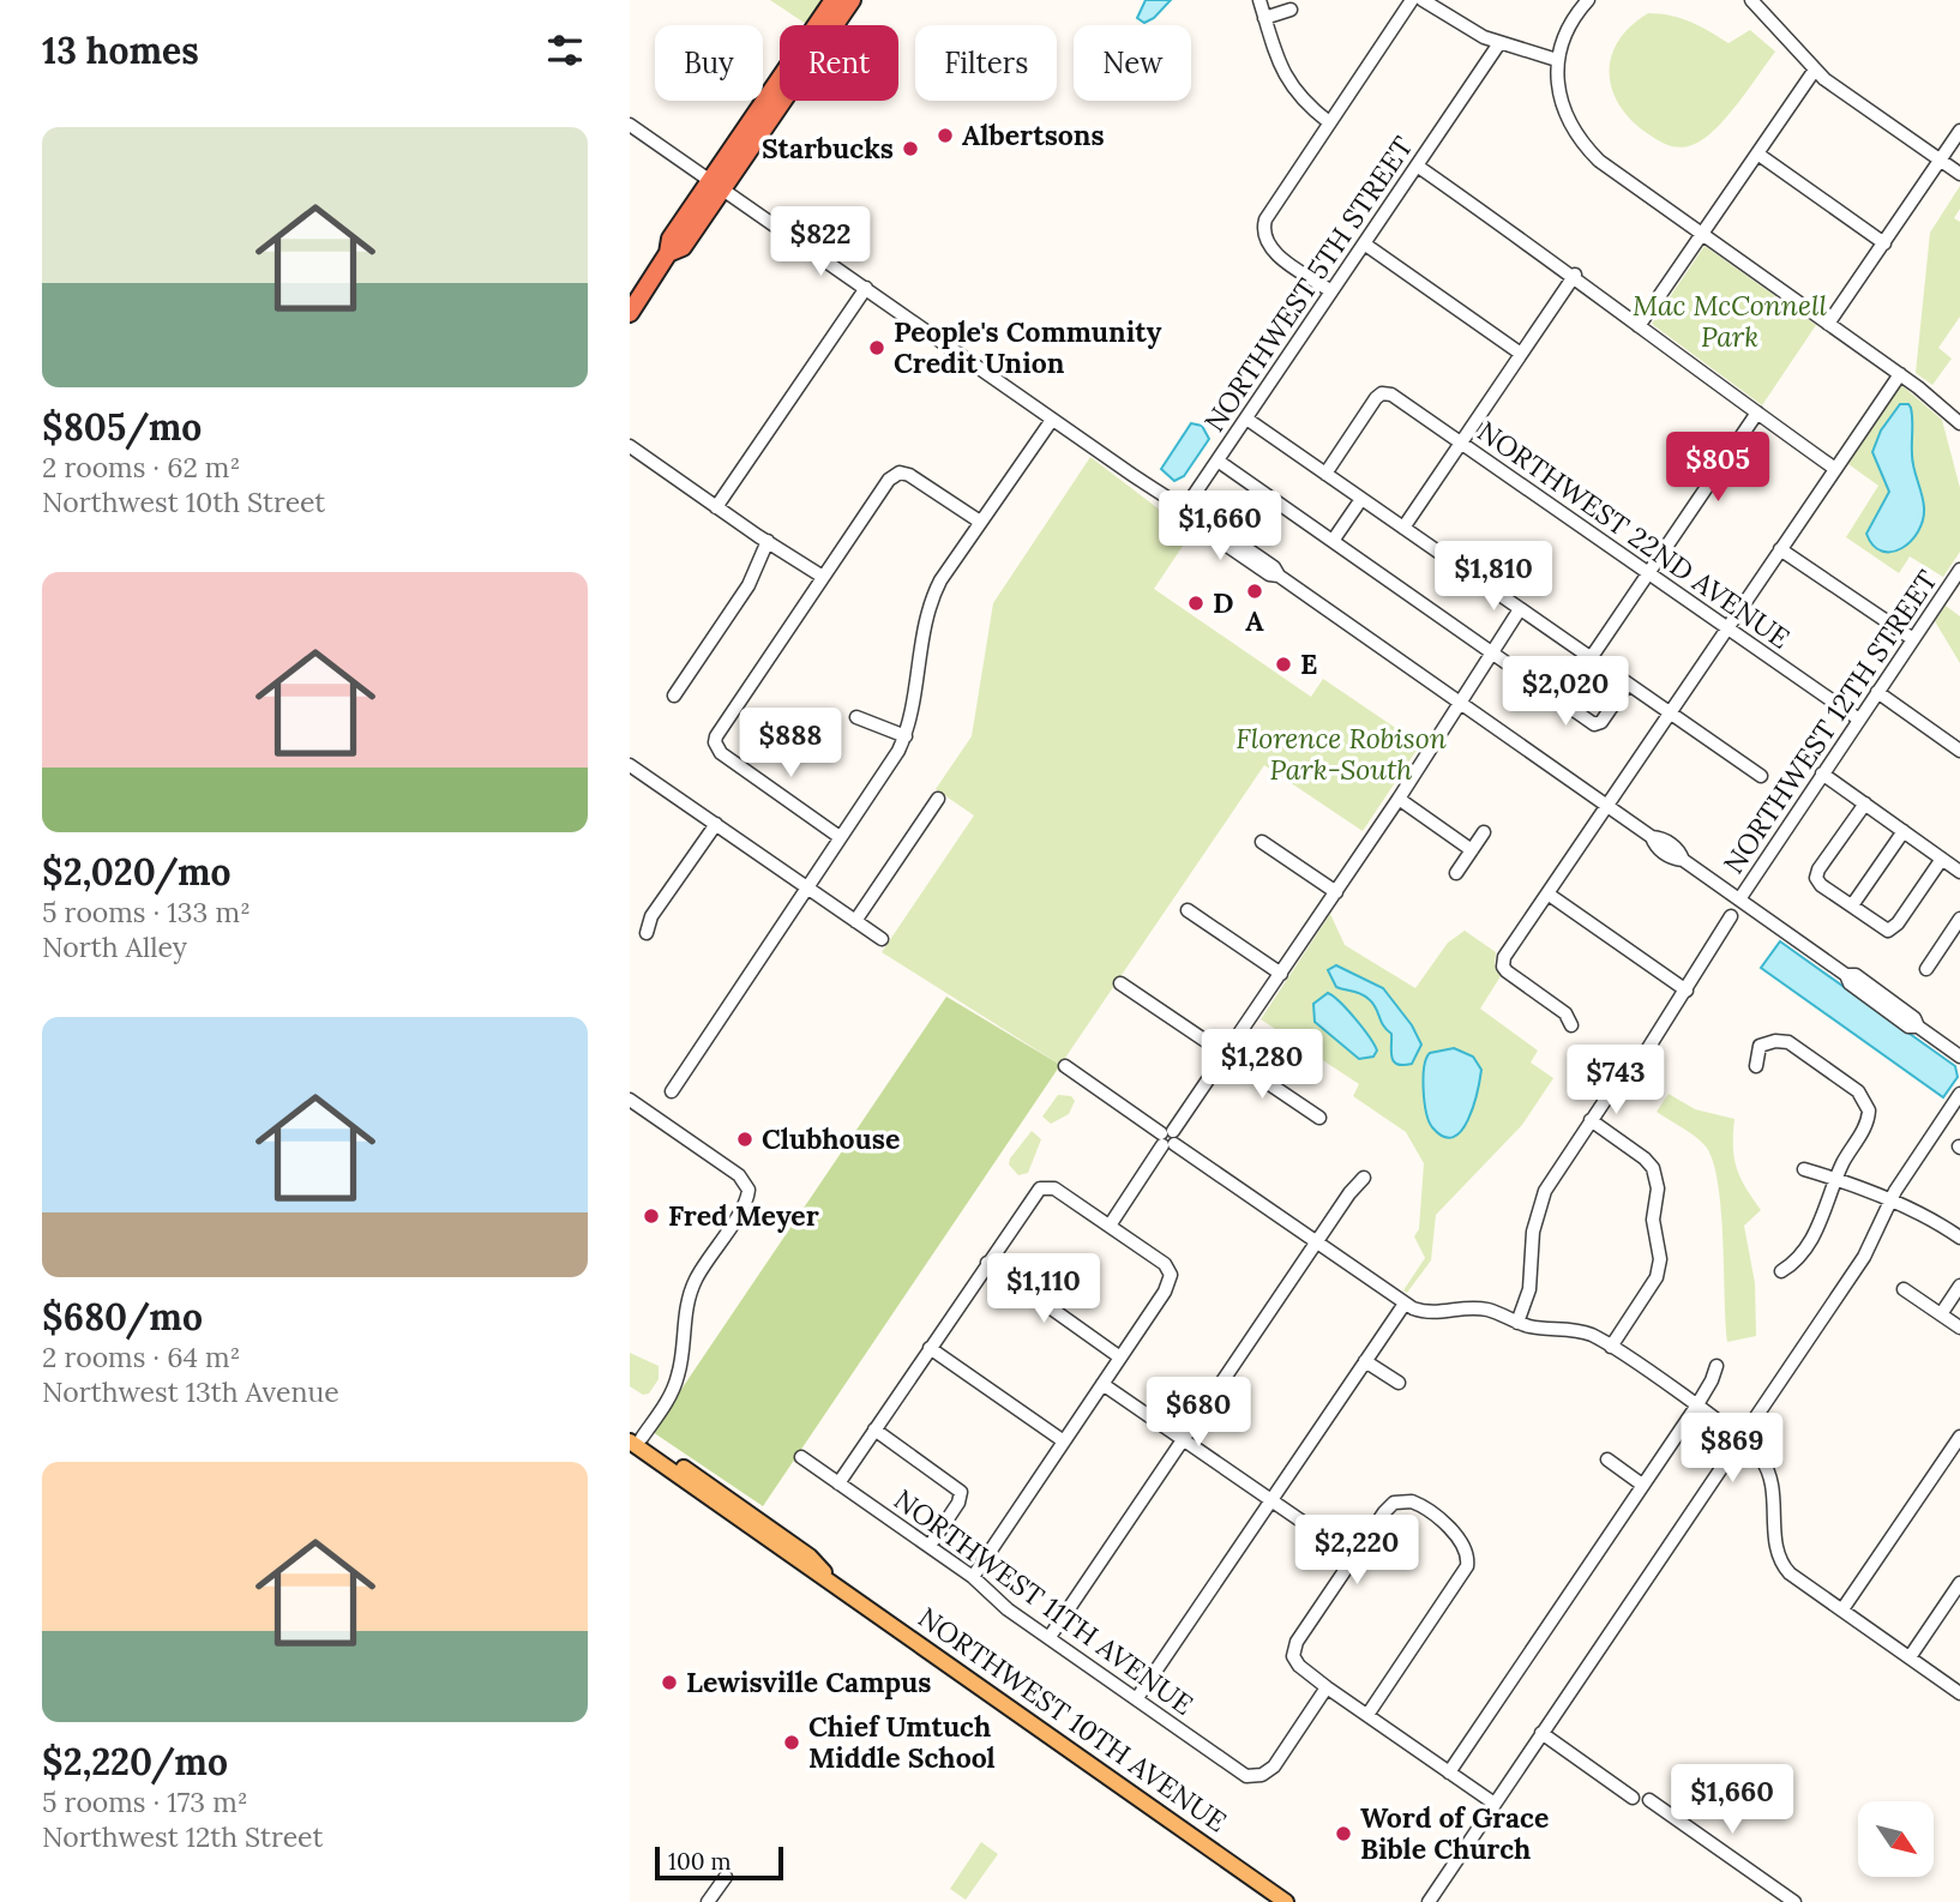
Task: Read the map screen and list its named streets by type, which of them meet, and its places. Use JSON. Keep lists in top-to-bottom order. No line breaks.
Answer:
{"streets":{"main road":["NORTHWEST 10TH AVENUE"],"street":["NORTHWEST 5TH STREET","NORTHWEST 22ND AVENUE","NORTHWEST 12TH STREET","NORTHWEST 11TH AVENUE"]},"crossings":[["NORTHWEST 22ND AVENUE","NORTHWEST 12TH STREET"]],"parks":["Mac McConnell Park","Florence Robison Park-South"],"places":["Albertsons","Starbucks","People's Community Credit Union","A","D","E","Clubhouse","Fred Meyer","Lewisville Campus","Chief Umtuch Middle School","Word of Grace Bible Church"],"scale_bar":"100 m","north":"bottom right","page":{"heading":"13 homes","chip":["Buy","Rent","Filters","New"],"list":[{"name":"$805/mo","note":"2 rooms · 62 m² · Northwest 10th Street"},{"name":"$2,020/mo","note":"5 rooms · 133 m² · North Alley"},{"name":"$680/mo","note":"2 rooms · 64 m² · Northwest 13th Avenue"},{"name":"$2,220/mo","note":"5 rooms · 173 m² · Northwest 12th Street"}],"price":["$822","$805","$1,660","$1,810","$2,020","$888","$1,280","$743","$1,110","$680","$869","$2,220","$1,660"],"scale":"100 m"}}
